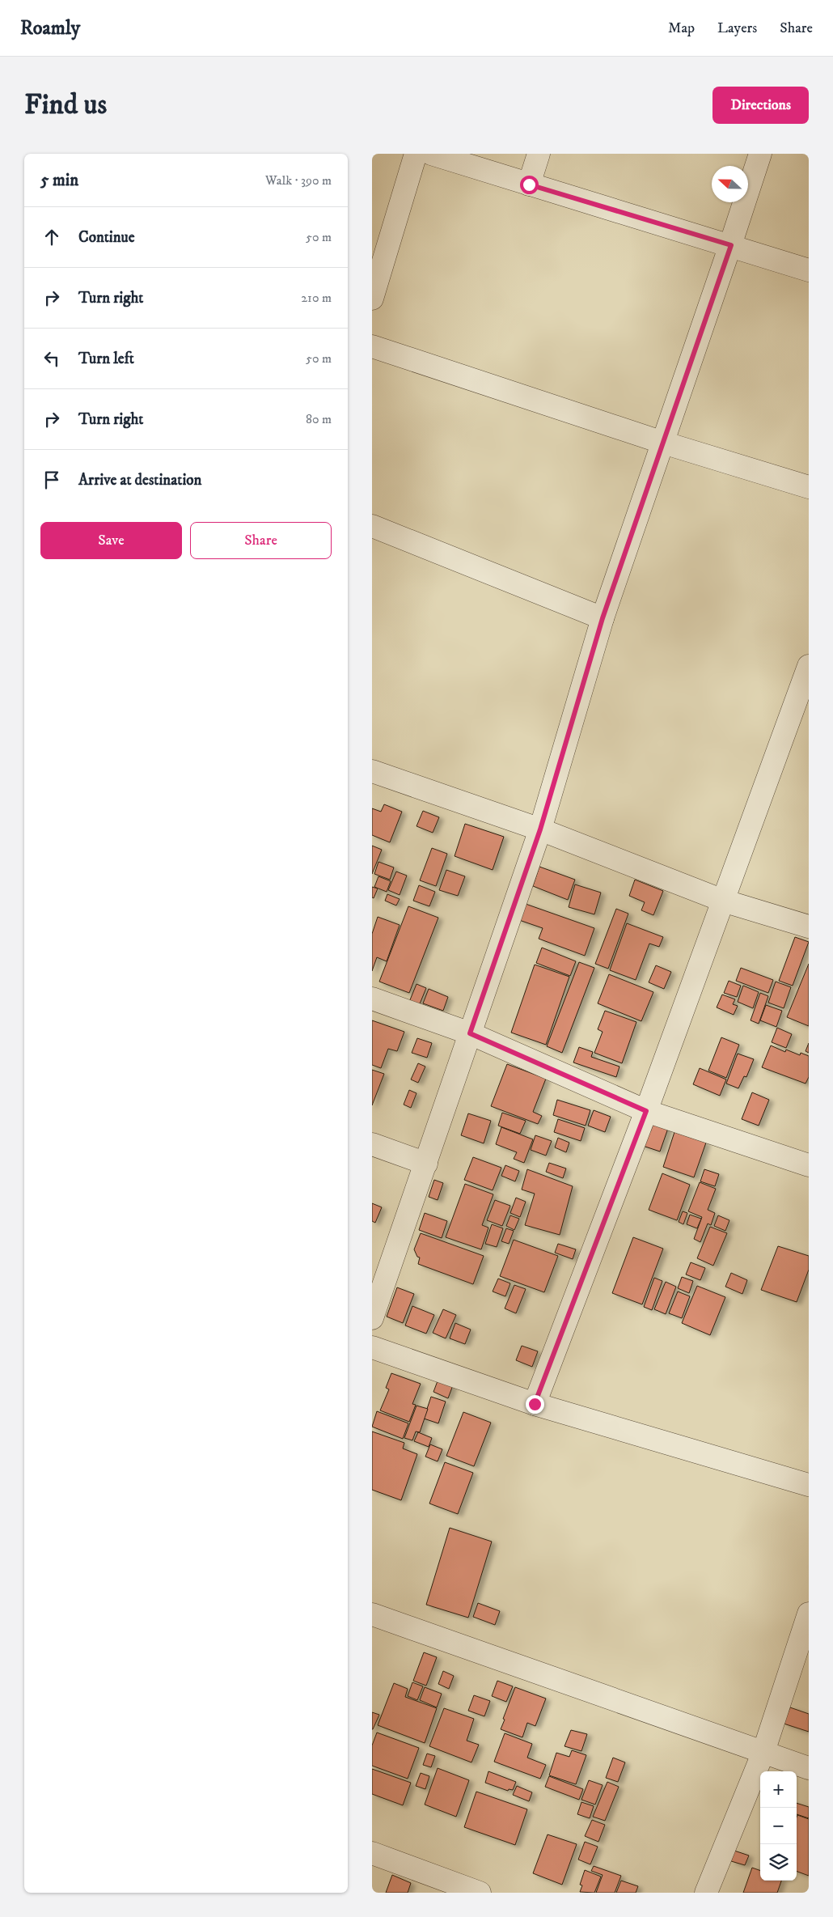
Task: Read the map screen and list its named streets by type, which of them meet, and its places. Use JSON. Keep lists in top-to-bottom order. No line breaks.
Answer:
{"north":"left","page":{"header":"Roamly","nav":["Map","Layers","Share"],"buttons":["Directions",["Save","Share"]],"title":"Find us","heading":["5 min","Walk · 390 m"],"list":[["Continue","50 m"],["Turn right","210 m"],["Turn left","50 m"],["Turn right","80 m"],"Arrive at destination"],"map_buttons":["+","−"]}}
